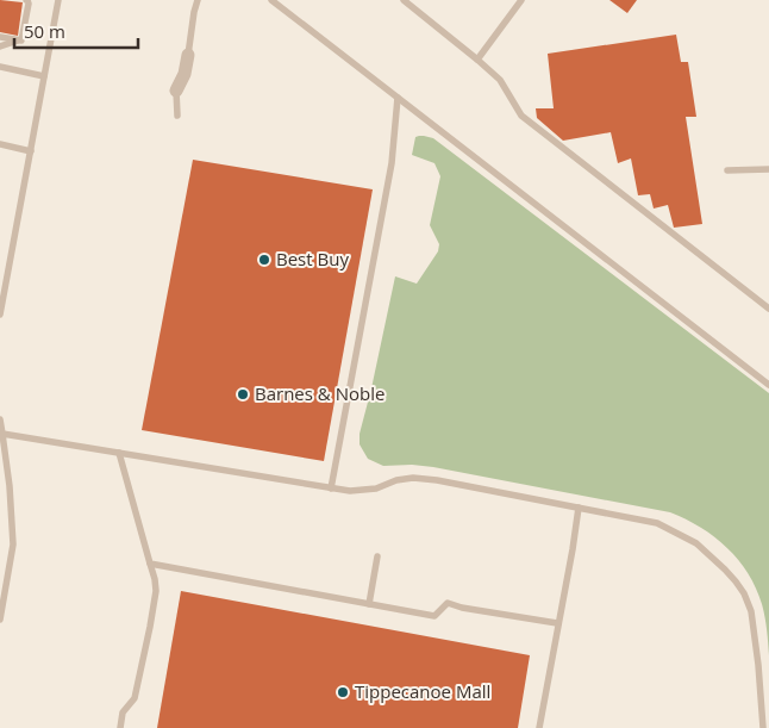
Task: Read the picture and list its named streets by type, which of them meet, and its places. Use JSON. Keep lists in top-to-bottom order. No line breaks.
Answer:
{"places":["Best Buy","Barnes & Noble","Tippecanoe Mall"],"scale_bar":"50 m"}
